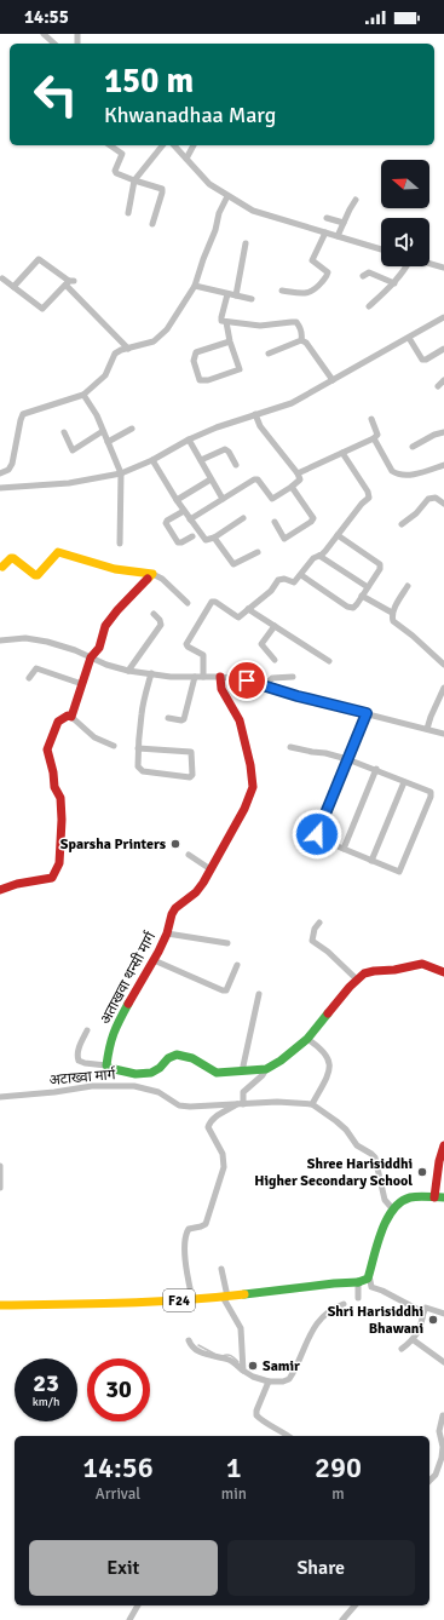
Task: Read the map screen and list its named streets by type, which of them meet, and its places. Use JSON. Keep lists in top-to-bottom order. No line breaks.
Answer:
{"streets":{"street":["अताखवा थन्सी मार्ग","अटाख्वा मार्ग","F24"]},"places":["Sparsha Printers","Shree Harisiddhi Higher Secondary School","Shri Harisiddhi Bhawani","Samir"],"north":"left","page":{"status":"14:55","turn":["150 m","Khwanadhaa Marg"],"speed":"23 km/h","limit":"30","eta":["14:56","Arrival","1","min","290","m"],"buttons":["Exit","Share"]}}
